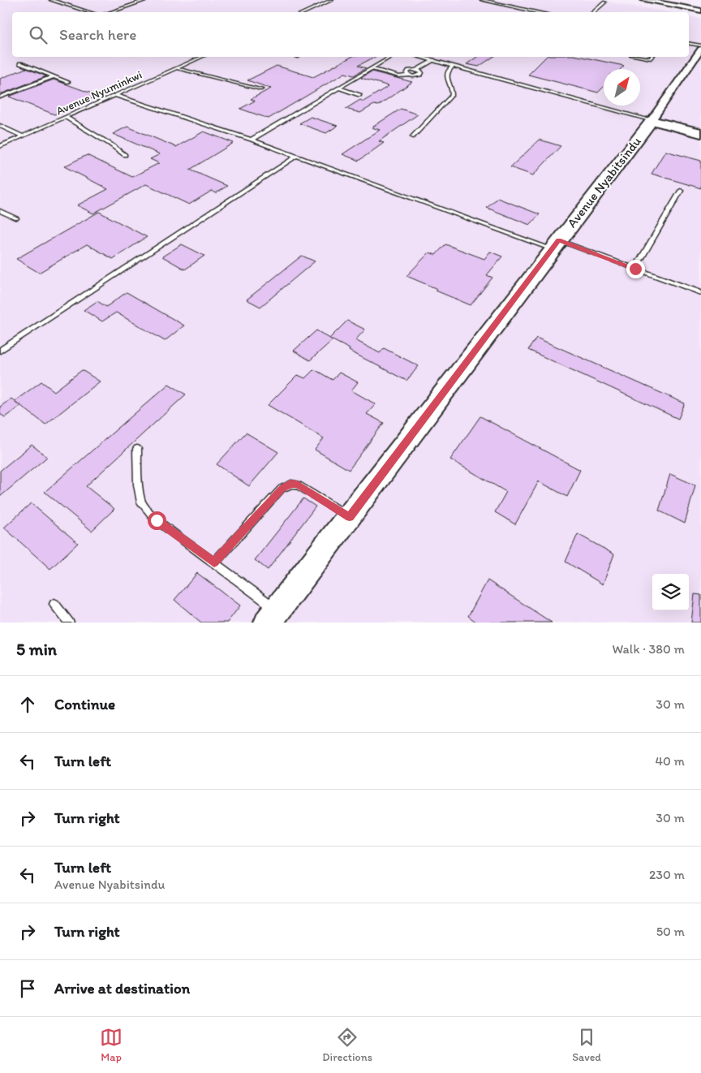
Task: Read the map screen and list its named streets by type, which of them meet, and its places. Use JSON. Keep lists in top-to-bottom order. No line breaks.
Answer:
{"streets":{"street":["Avenue Nyabitsindu"],"lane":["Avenue Nyuminkwi"]},"north":"top right","page":{"search":"Search here","heading":["5 min","Walk · 380 m"],"list":[["Continue","30 m"],["Turn left","40 m"],["Turn right","30 m"],["Turn left","Avenue Nyabitsindu","230 m"],["Turn right","50 m"],"Arrive at destination"],"nav":["Map","Directions","Saved"]}}
